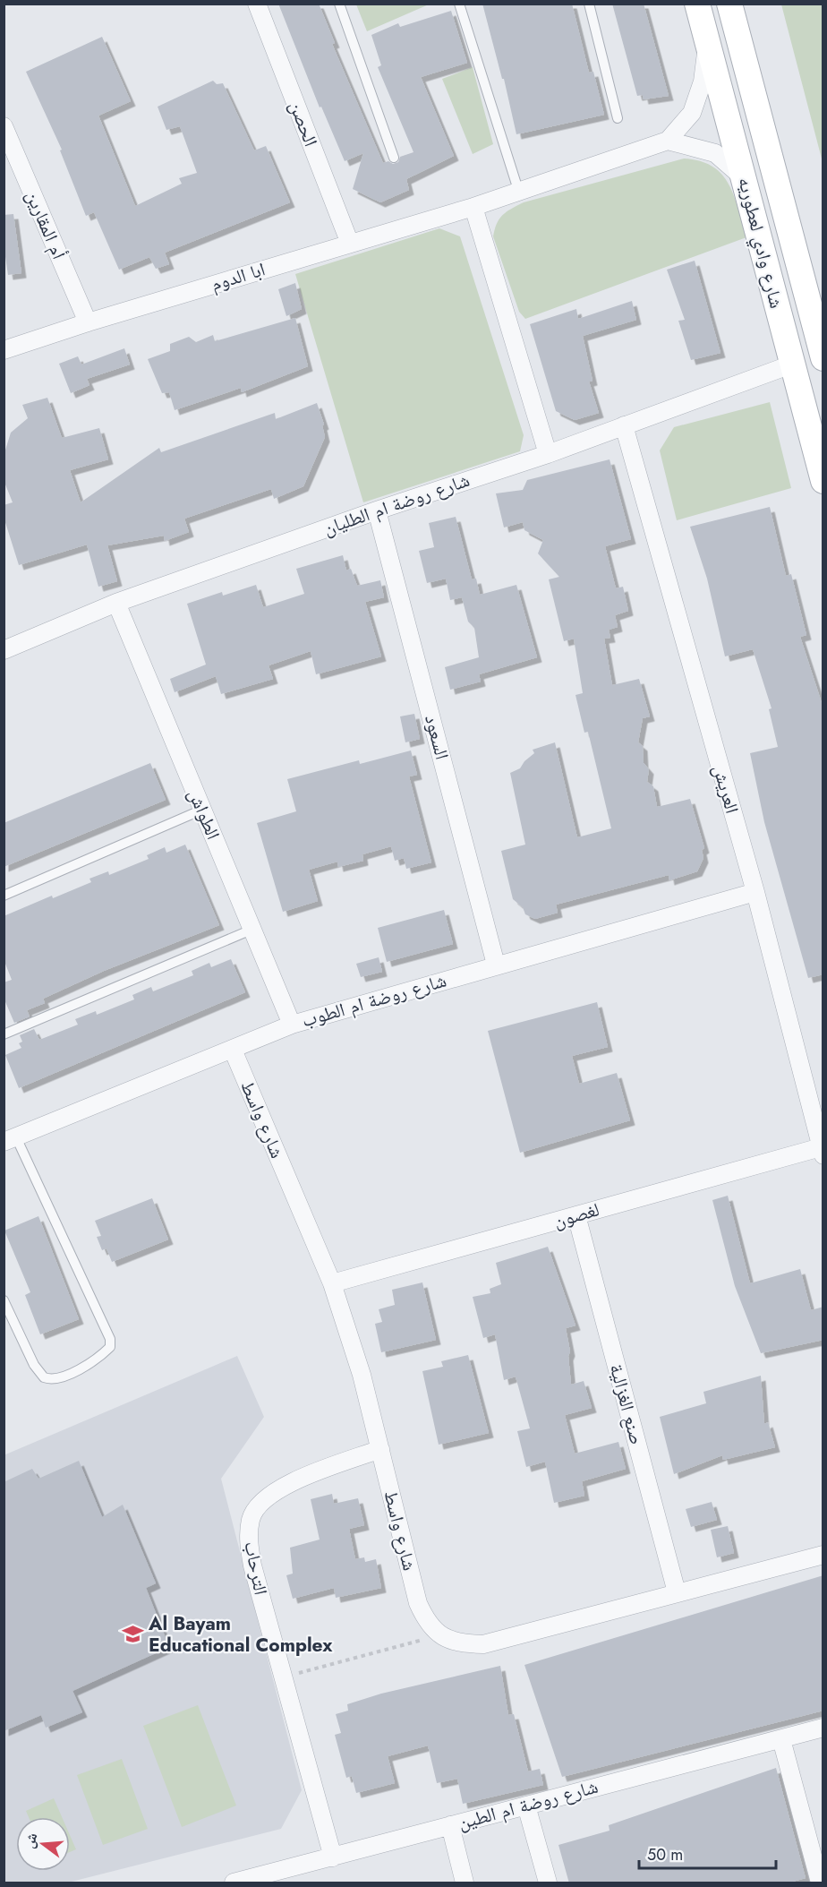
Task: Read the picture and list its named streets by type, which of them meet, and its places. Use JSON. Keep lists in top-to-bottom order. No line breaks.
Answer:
{"streets":{"street":["الحصن","أم المقارين","شارع وادي لعطوريه","ابا الدوم","شارع روضة ام الطليان","السعود","العريش","الطواش","شارع روضة ام الطوب","شارع واسط","لغصون","صنع الغزالية","الترحاب","شارع روضة ام الطين"]},"crossings":[["الحصن","ابا الدوم"],["أم المقارين","ابا الدوم"],["شارع وادي لعطوريه","شارع روضة ام الطليان"],["شارع روضة ام الطليان","السعود"],["شارع روضة ام الطليان","العريش"],["شارع روضة ام الطليان","الطواش"],["السعود","شارع روضة ام الطوب"],["العريش","شارع روضة ام الطوب"],["العريش","لغصون"],["الطواش","شارع روضة ام الطوب"],["شارع روضة ام الطوب","شارع واسط"],["شارع واسط","لغصون"],["شارع واسط","الترحاب"],["لغصون","صنع الغزالية"],["الترحاب","شارع روضة ام الطين"]],"places":{"school or university":["Al Bayam Educational Complex"]},"scale_bar":"50 m","north":"left"}
